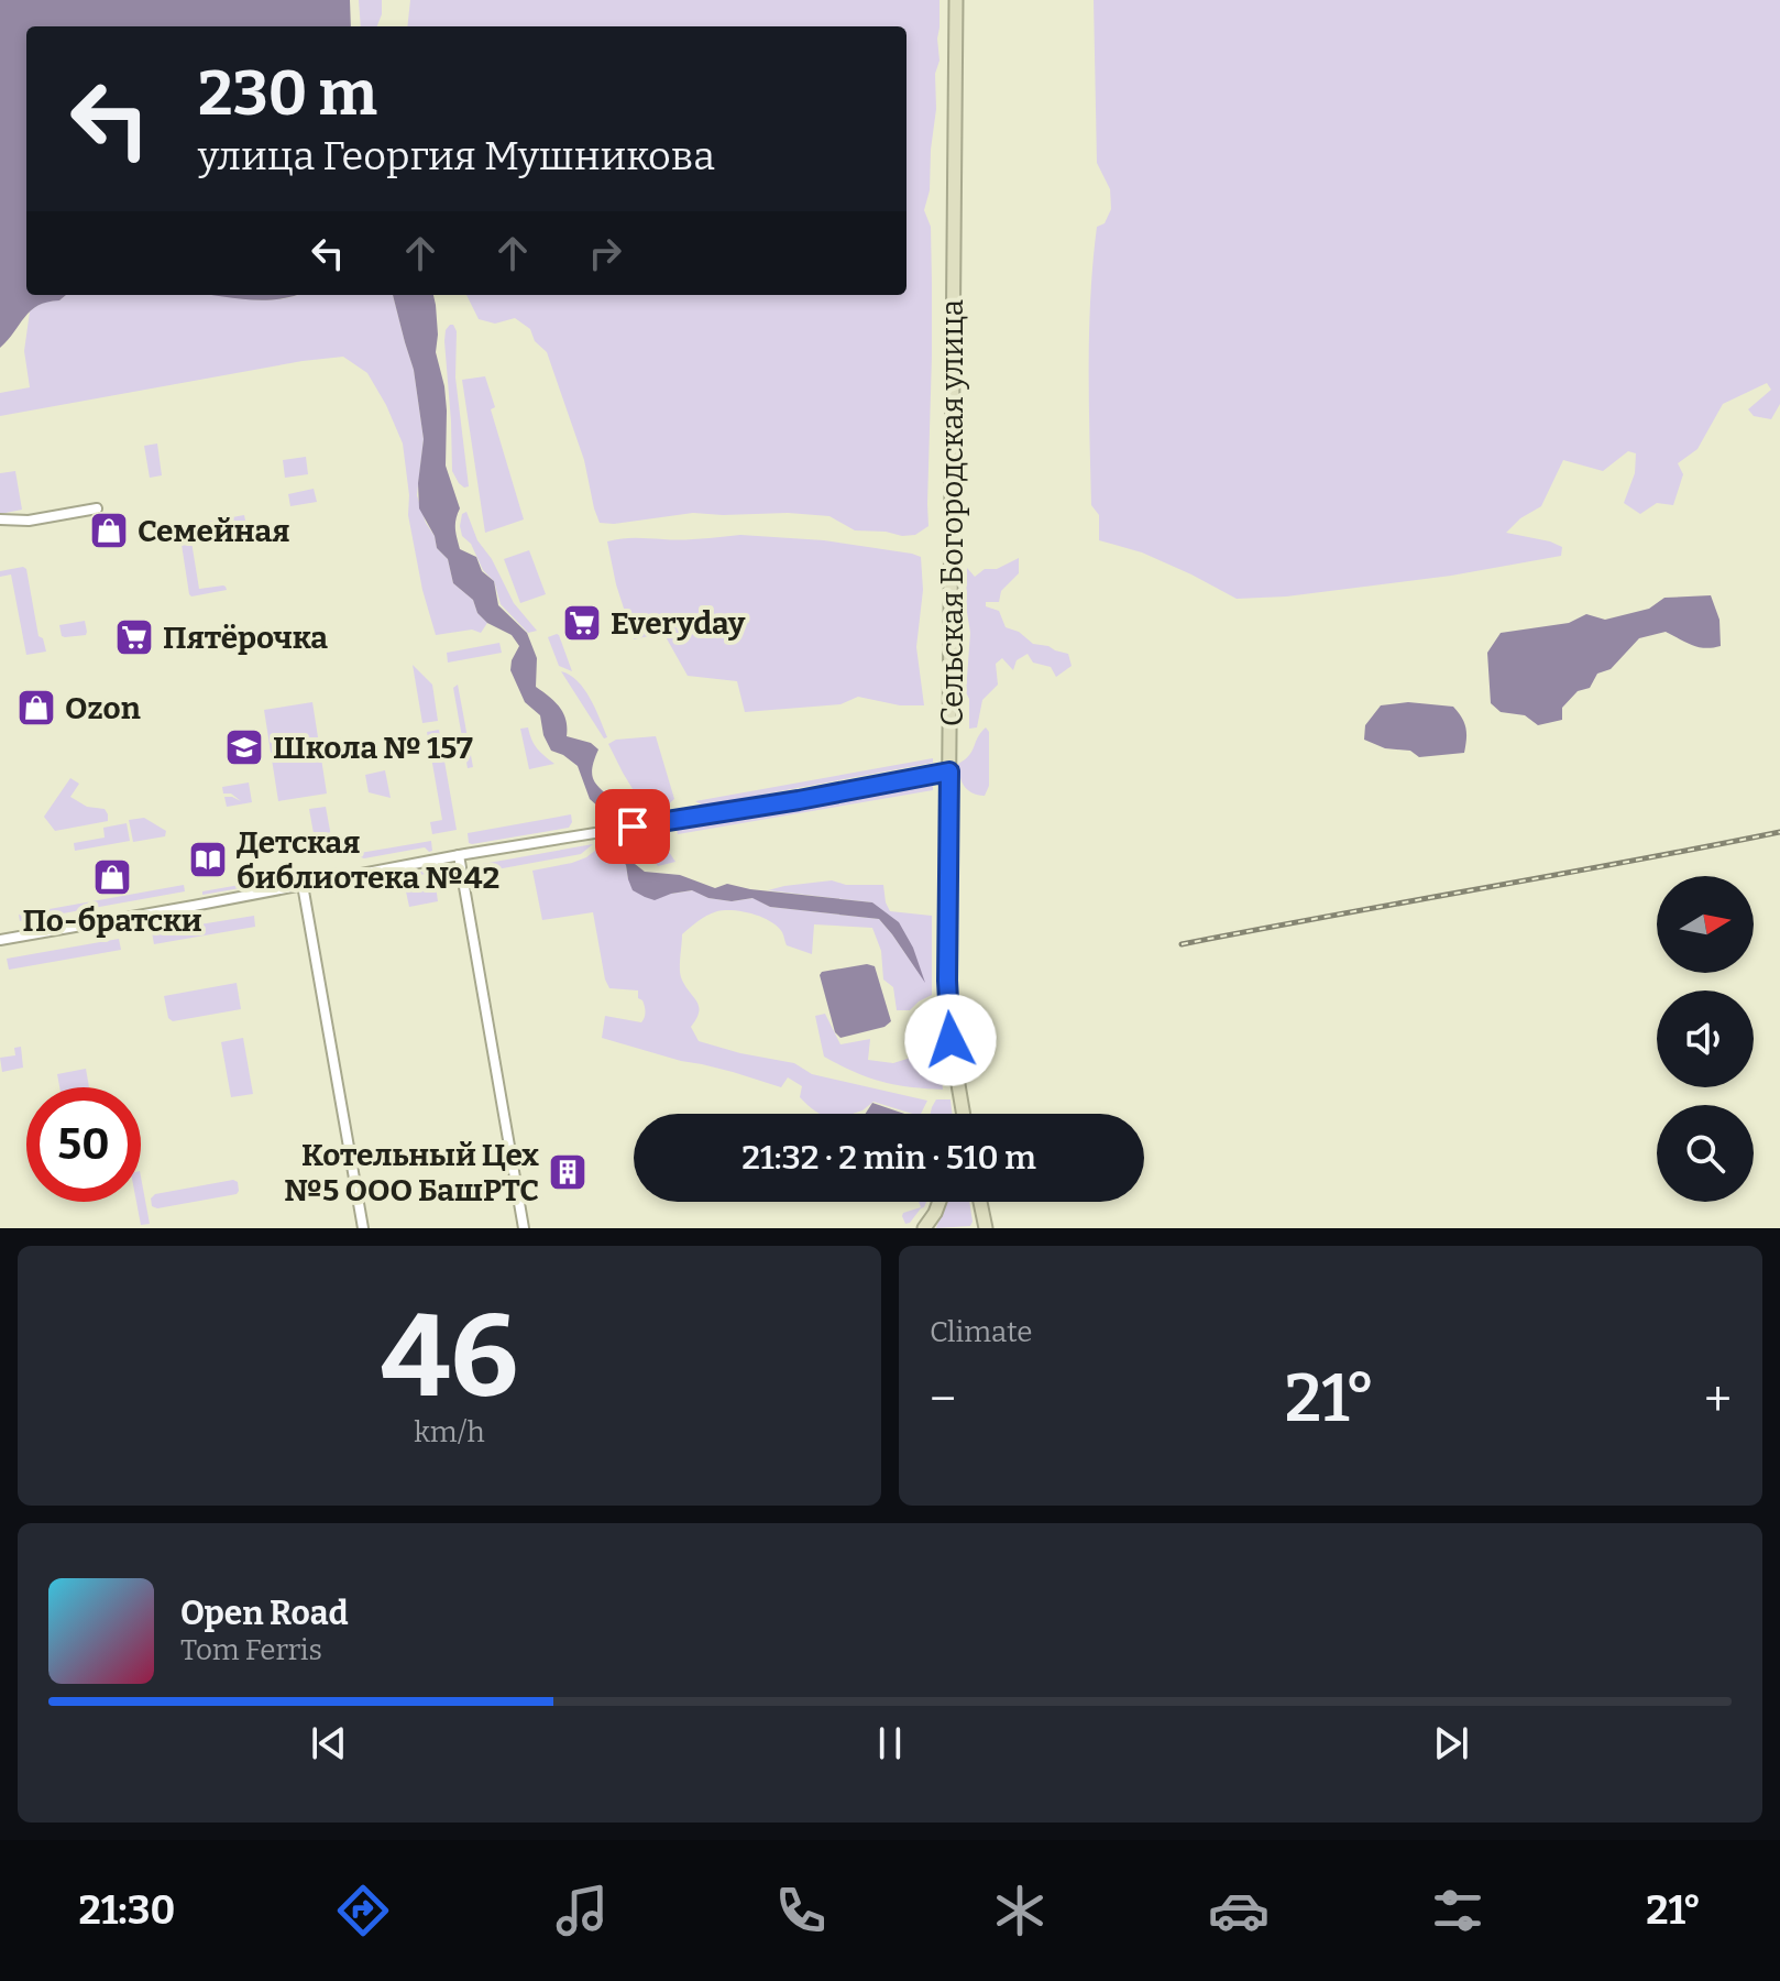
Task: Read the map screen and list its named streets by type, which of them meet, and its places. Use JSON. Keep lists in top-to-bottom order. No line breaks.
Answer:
{"streets":{"main road":["Сельская Богородская улица"]},"places":{"shop":["Семейная","Ozon","По-братски"],"supermarket":["Everyday","Пятёрочка"],"school or university":["Школа № 157"],"library":["Детская библиотека №42"],"building":["Котельный Цех №5 ООО БашРТС"]},"north":"right","page":{"turn":["230 m","улица Георгия Мушникова"],"limit":"50","trip":"21:32 · 2 min · 510 m","tile":[["46","km/h"],"Climate"],"heat":["−","21°","+"],"song":["Open Road","Tom Ferris"],"tabs":["21:30","21°"]}}
